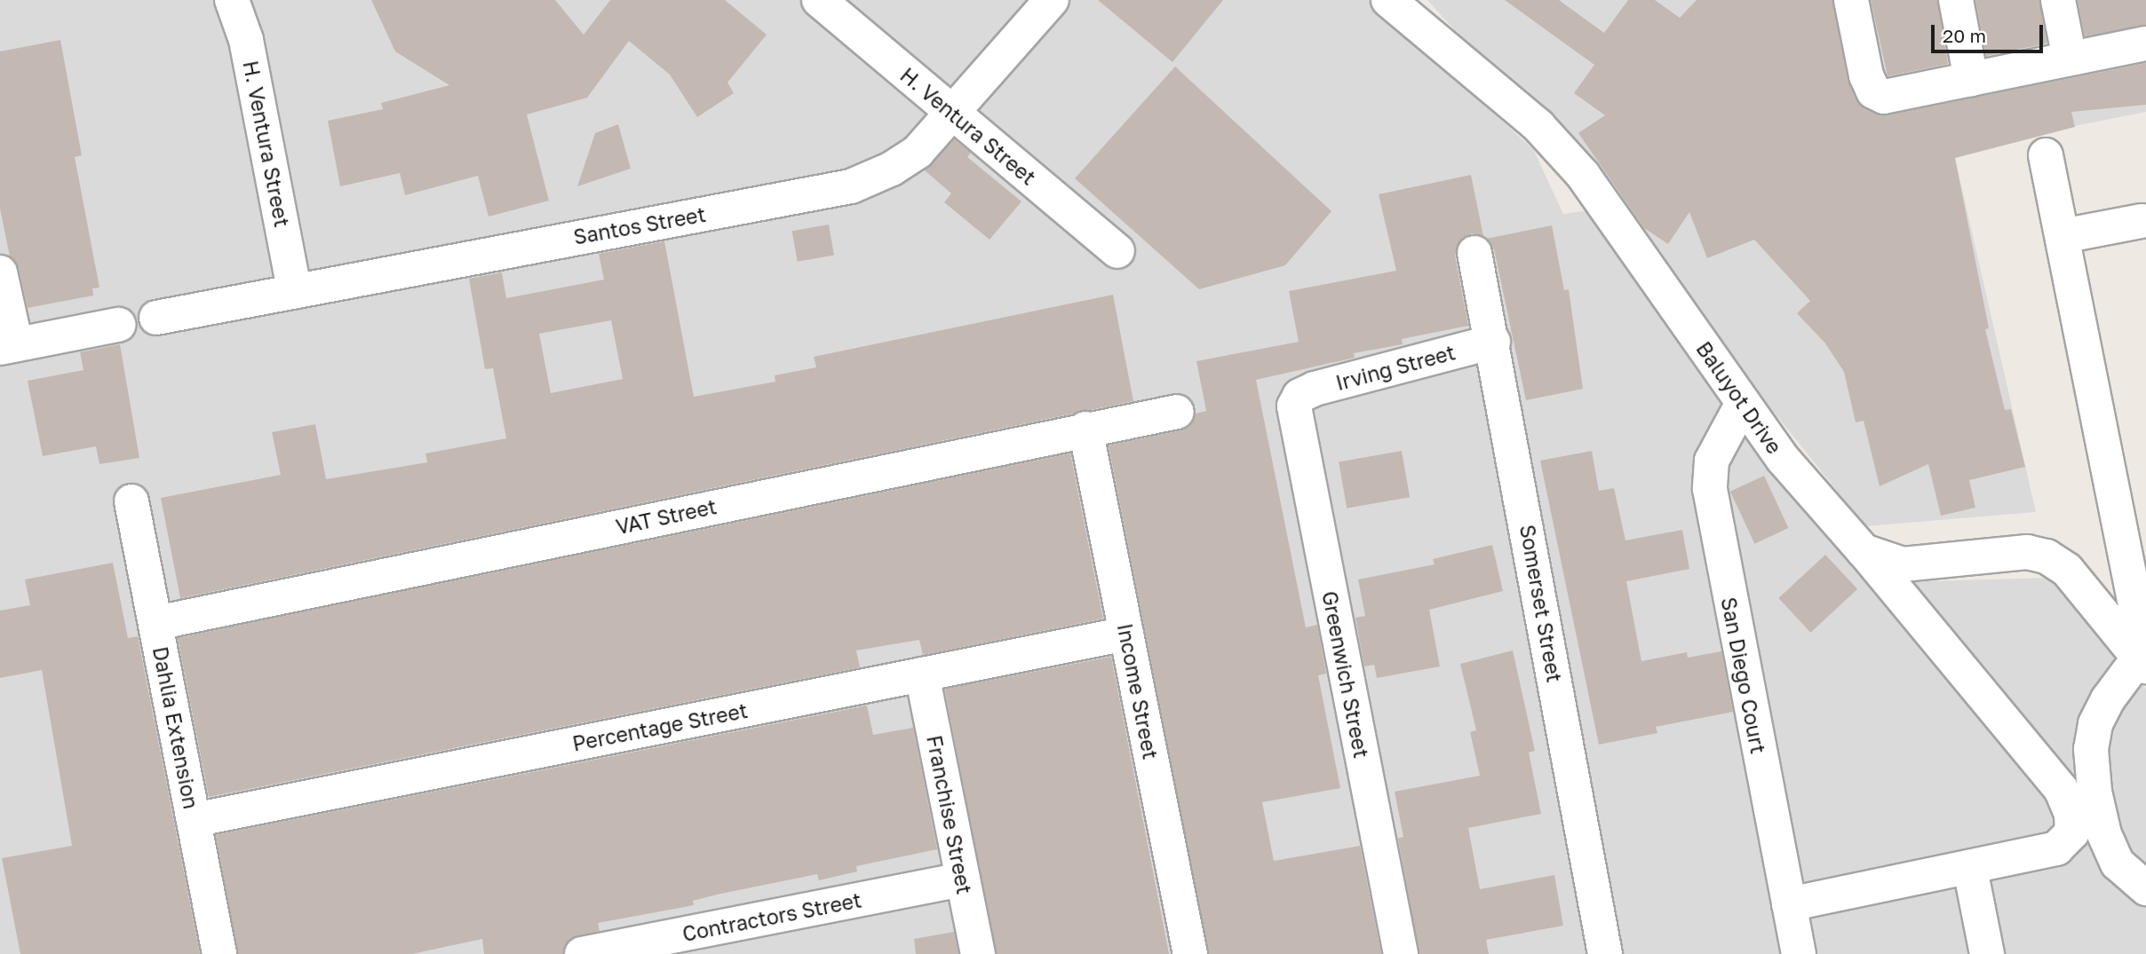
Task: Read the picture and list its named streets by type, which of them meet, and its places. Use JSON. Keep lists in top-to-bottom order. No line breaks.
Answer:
{"streets":{"street":["H. Ventura Street","Santos Street","Irving Street","Baluyot Drive","VAT Street","Somerset Street","Greenwich Street","San Diego Court","Income Street","Percentage Street","Dahlia Extension","Franchise Street","Contractors Street"]},"crossings":[["H. Ventura Street","Santos Street"],["Irving Street","Somerset Street"],["Irving Street","Greenwich Street"],["Baluyot Drive","San Diego Court"],["VAT Street","Income Street"],["VAT Street","Dahlia Extension"],["Income Street","Percentage Street"],["Percentage Street","Dahlia Extension"],["Percentage Street","Franchise Street"],["Franchise Street","Contractors Street"]],"scale_bar":"20 m"}
